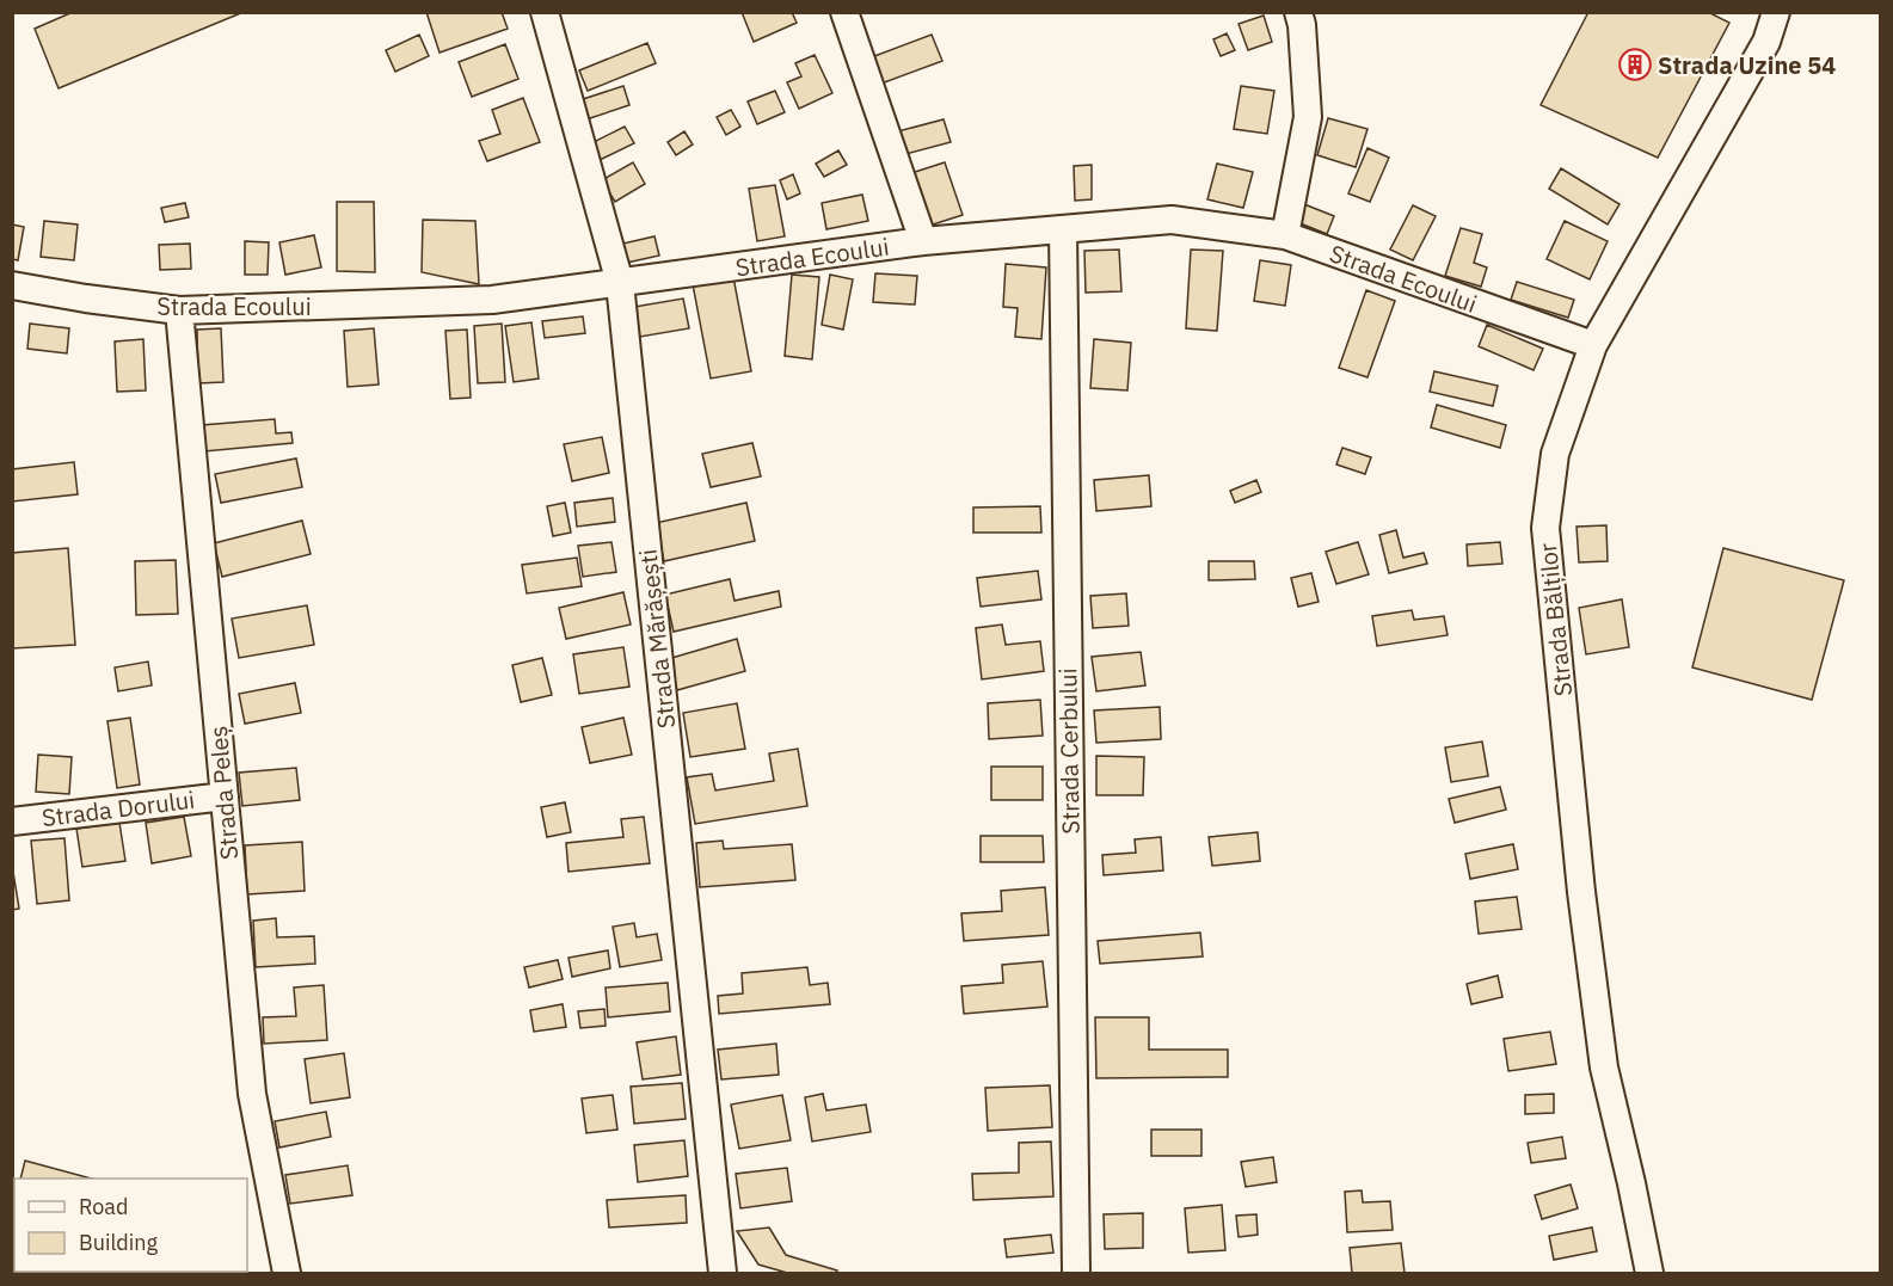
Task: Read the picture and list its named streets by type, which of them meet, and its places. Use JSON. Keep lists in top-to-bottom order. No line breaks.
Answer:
{"streets":{"street":["Strada Ecoului","Strada Bălților","Strada Mărășești","Strada Cerbului","Strada Peleș","Strada Dorului"]},"crossings":[["Strada Ecoului","Strada Bălților"],["Strada Ecoului","Strada Mărășești"],["Strada Ecoului","Strada Cerbului"],["Strada Ecoului","Strada Peleș"],["Strada Peleș","Strada Dorului"]],"places":{"building":["Strada Uzine 54"]},"legend":["Road","Building"]}
